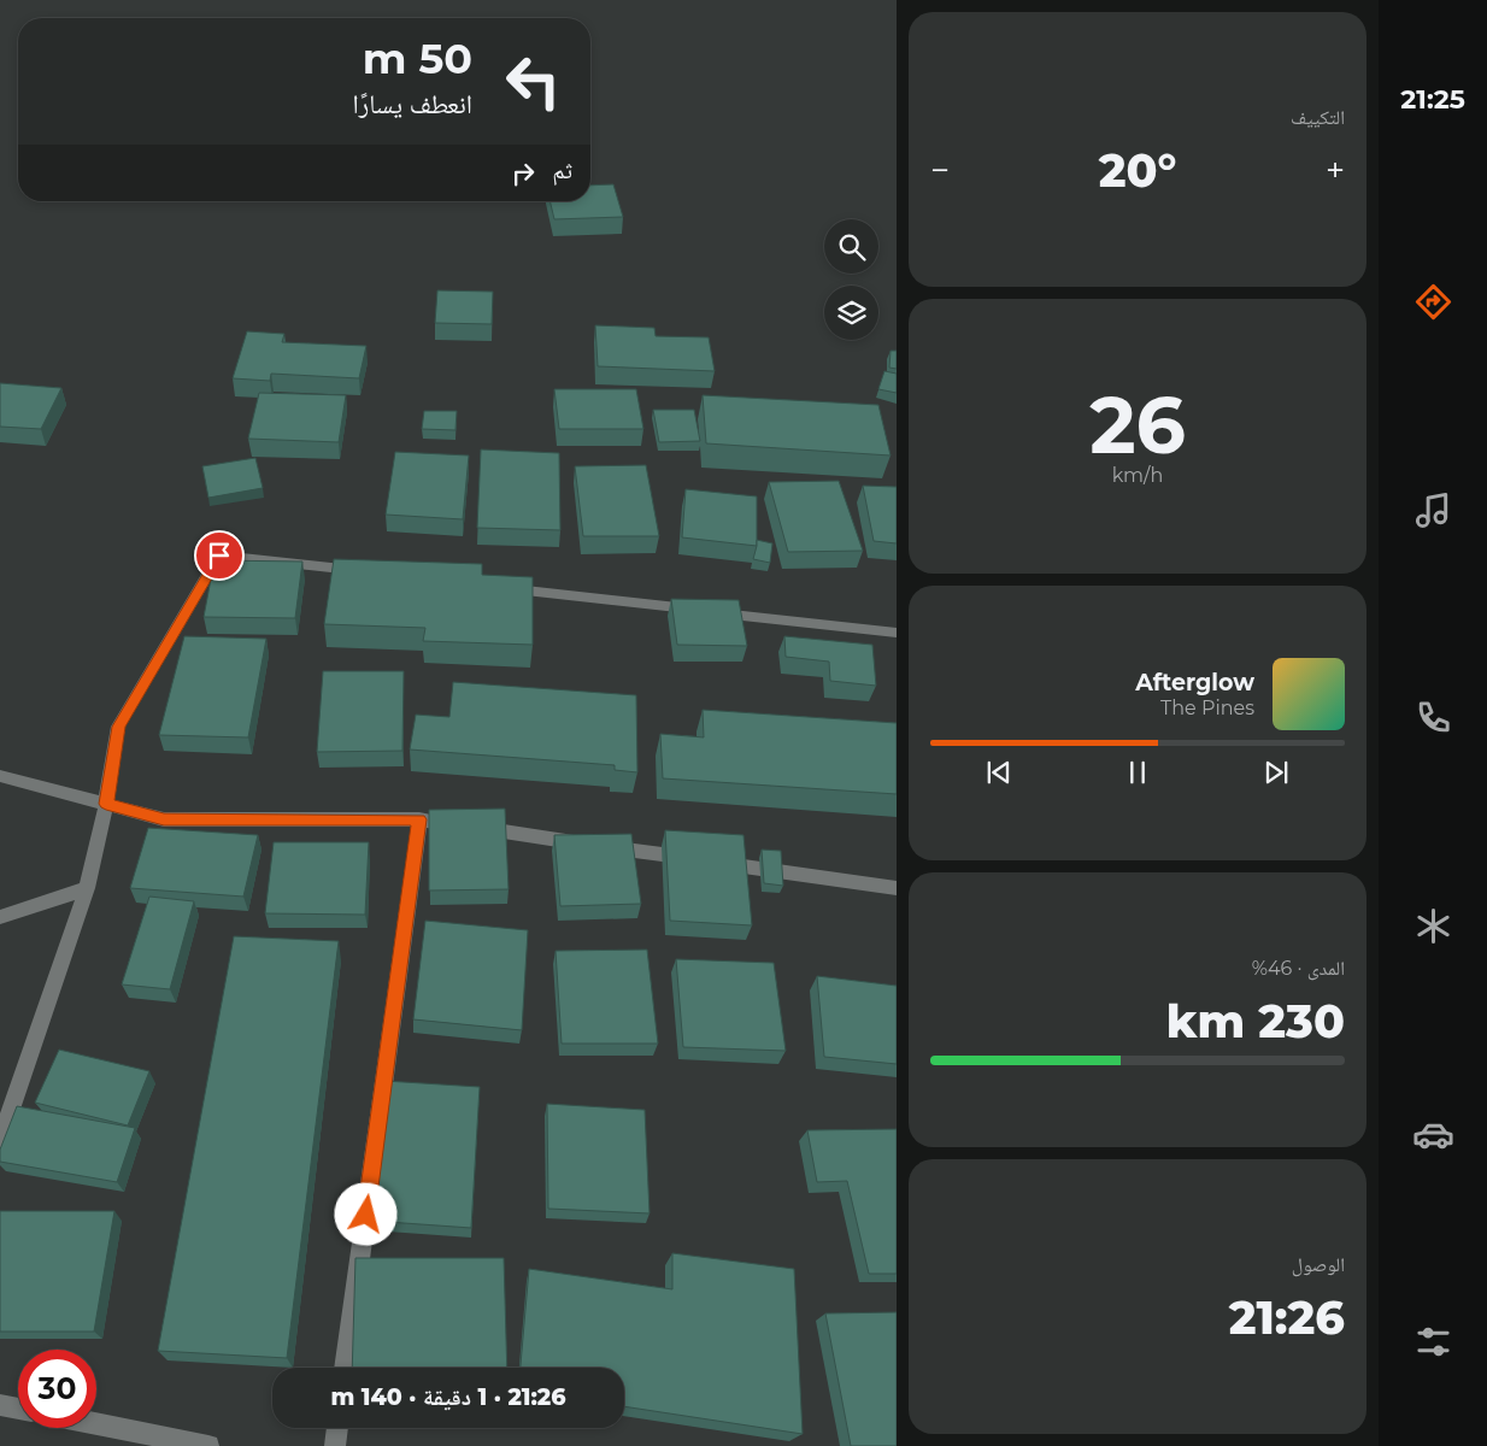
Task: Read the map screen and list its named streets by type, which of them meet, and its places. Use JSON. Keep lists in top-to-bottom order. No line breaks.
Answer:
{"page":{"tabs":"21:25","tile":["التكييف",["26","km/h"],["المدى · 46%","230 km"],["الوصول","21:26"]],"turn":["50 m","انعطف يسارًا"],"then":"ثم","heat":["−","20°","+"],"song":["Afterglow","The Pines"],"limit":"30","trip":"21:26 · 1 دقيقة · 140 m"}}
